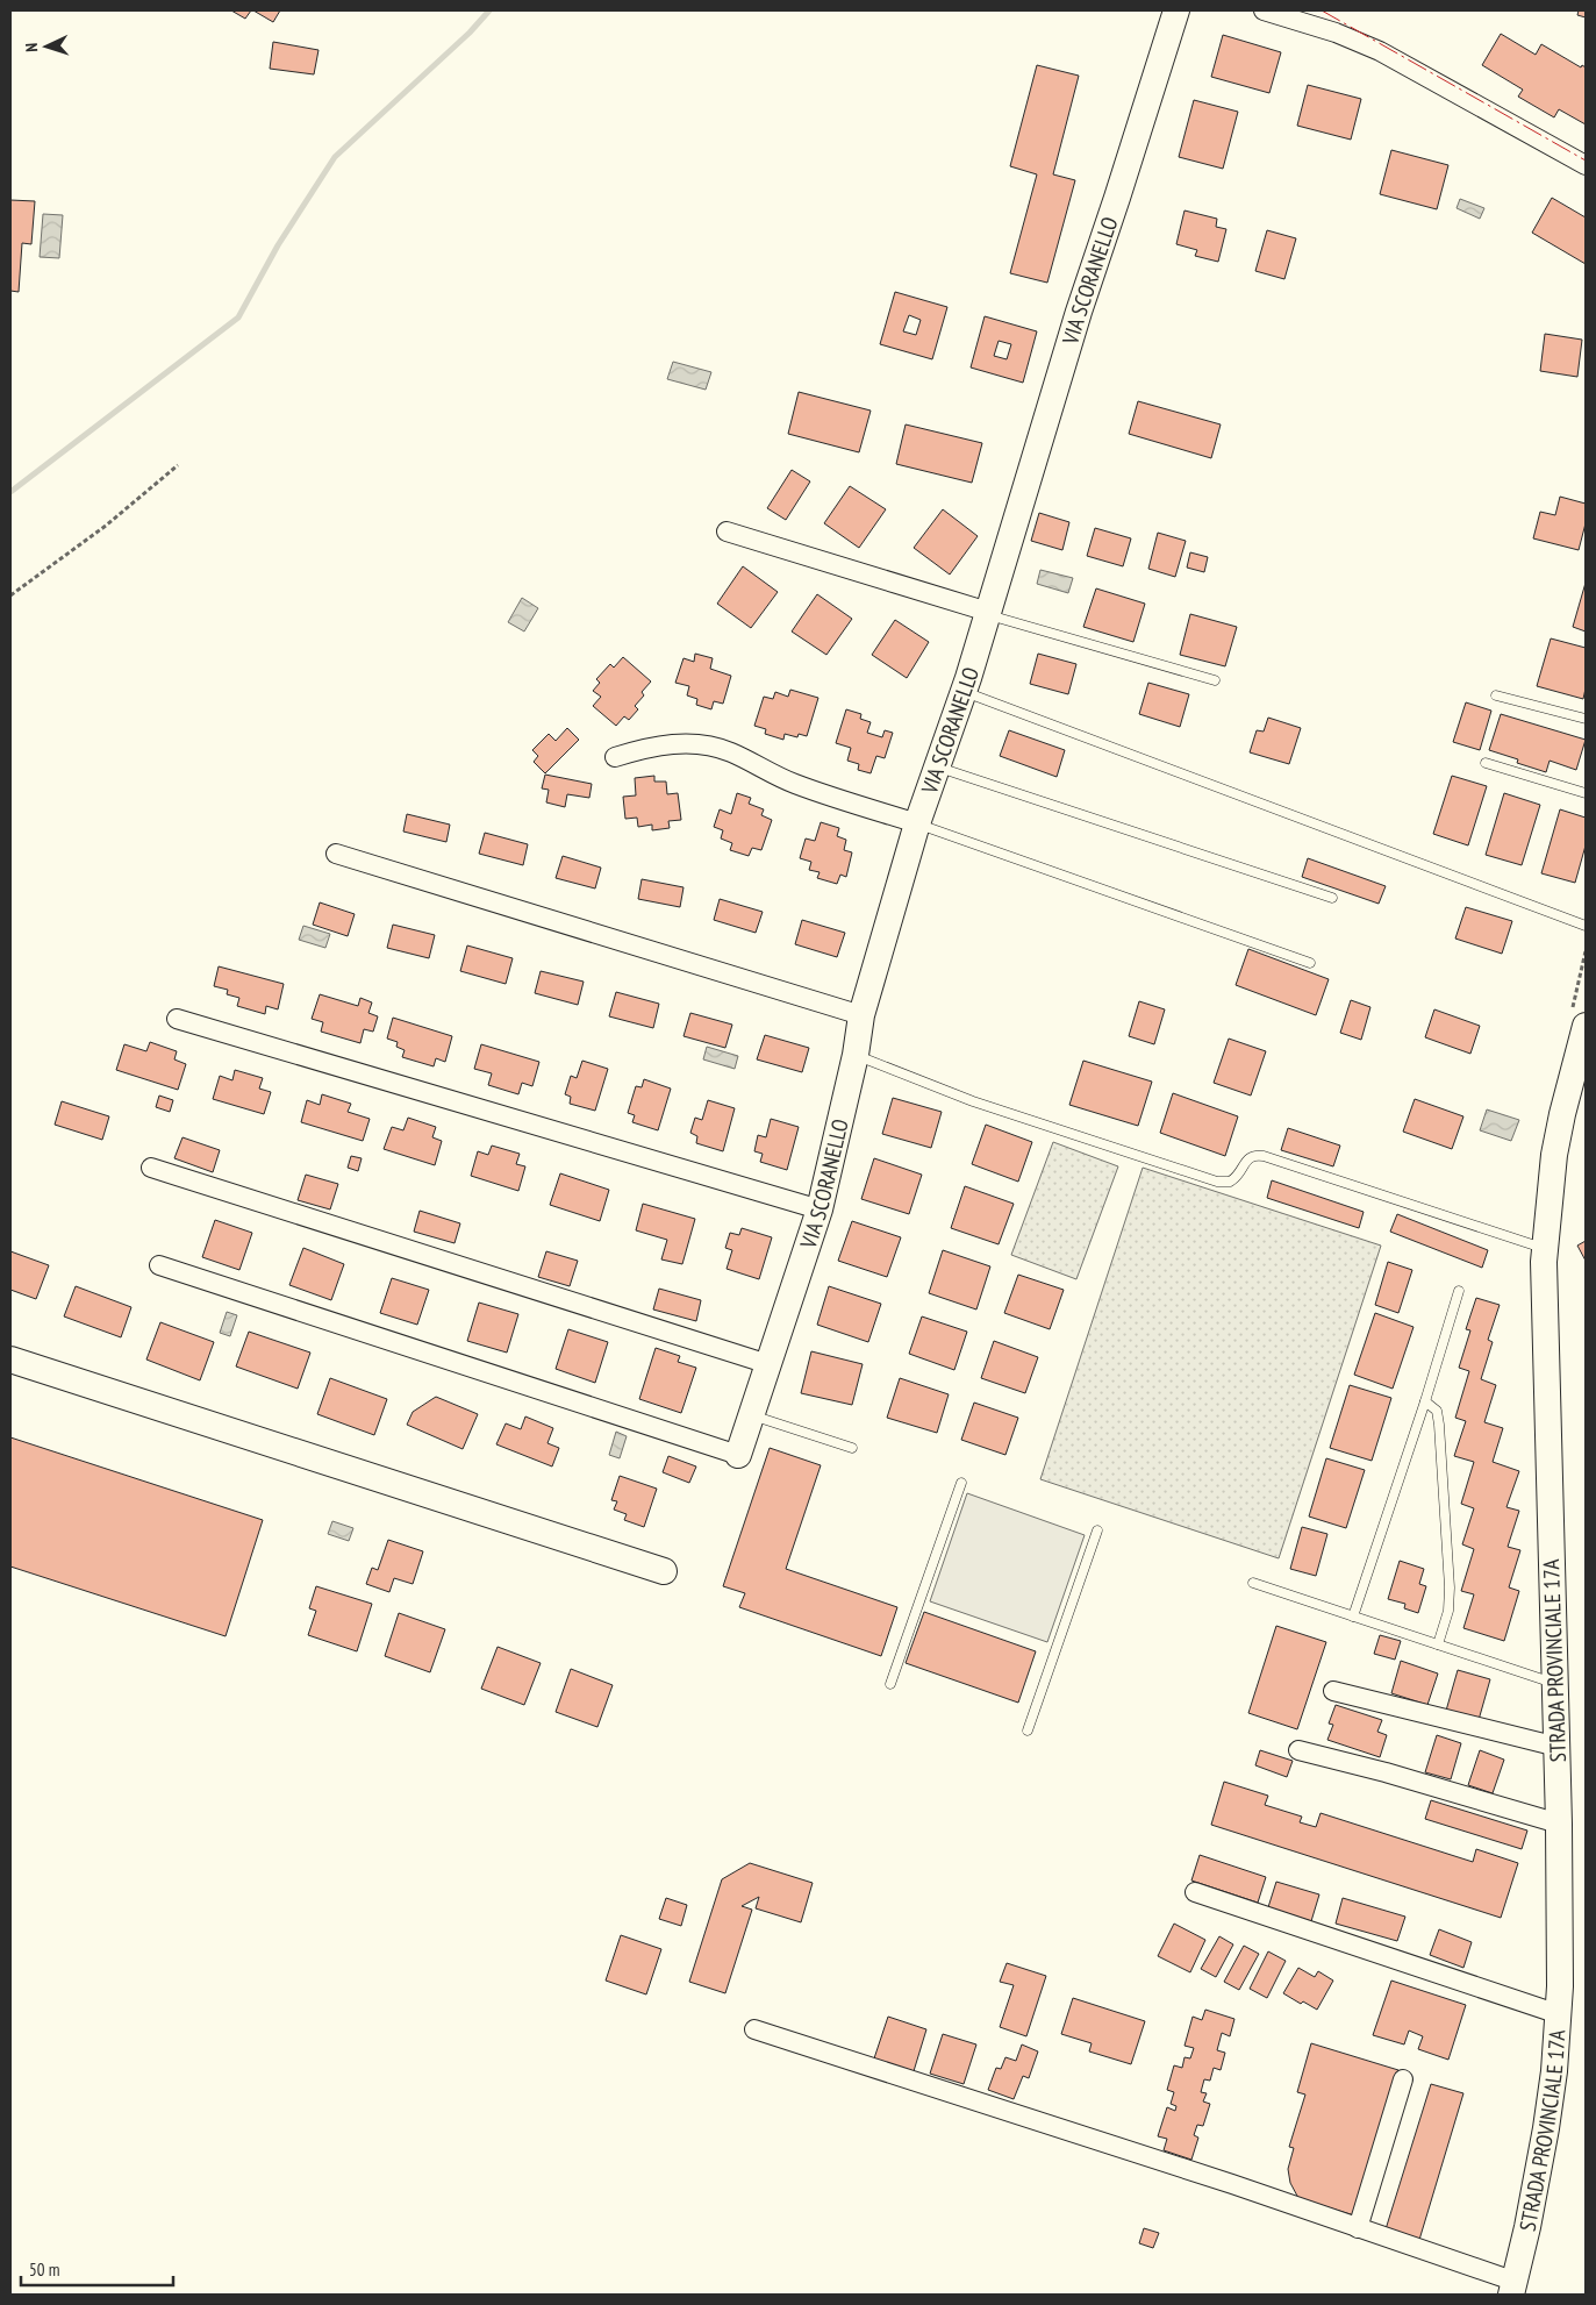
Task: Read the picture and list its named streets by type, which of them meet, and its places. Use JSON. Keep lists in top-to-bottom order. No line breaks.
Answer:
{"streets":{"street":["VIA SCORANELLO","STRADA PROVINCIALE 17A"]},"scale_bar":"50 m","north":"left"}
